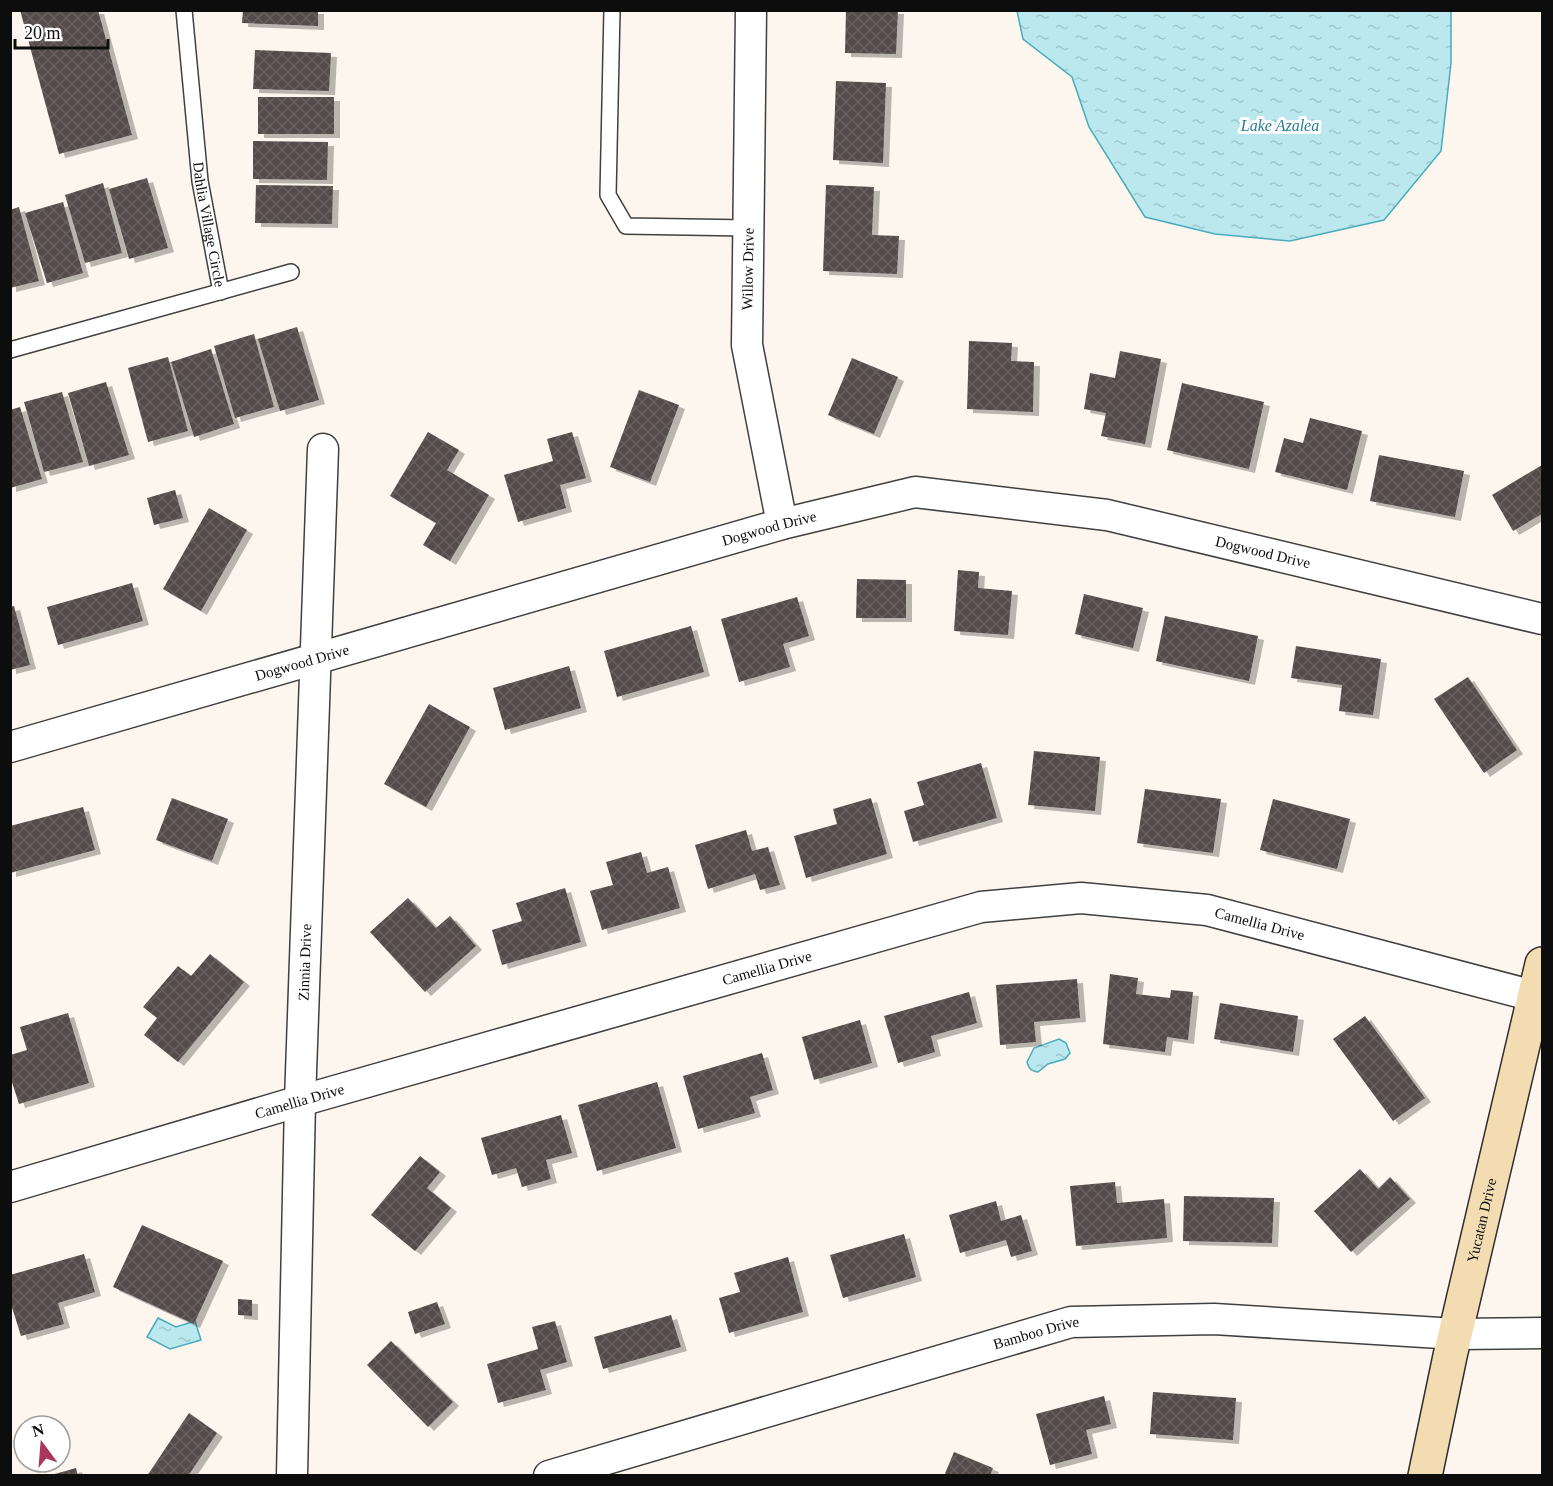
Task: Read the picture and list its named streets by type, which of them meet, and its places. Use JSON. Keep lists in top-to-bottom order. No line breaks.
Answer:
{"streets":{"street":["Willow Drive","Dogwood Drive","Camellia Drive","Zinnia Drive","Yucatan Drive","Bamboo Drive"],"lane":["Dahlia Village Circle"]},"crossings":[["Willow Drive","Dogwood Drive"],["Dogwood Drive","Zinnia Drive"],["Camellia Drive","Zinnia Drive"],["Camellia Drive","Yucatan Drive"],["Yucatan Drive","Bamboo Drive"]],"water":["Lake Azalea"],"scale_bar":"20 m","north":"top"}
